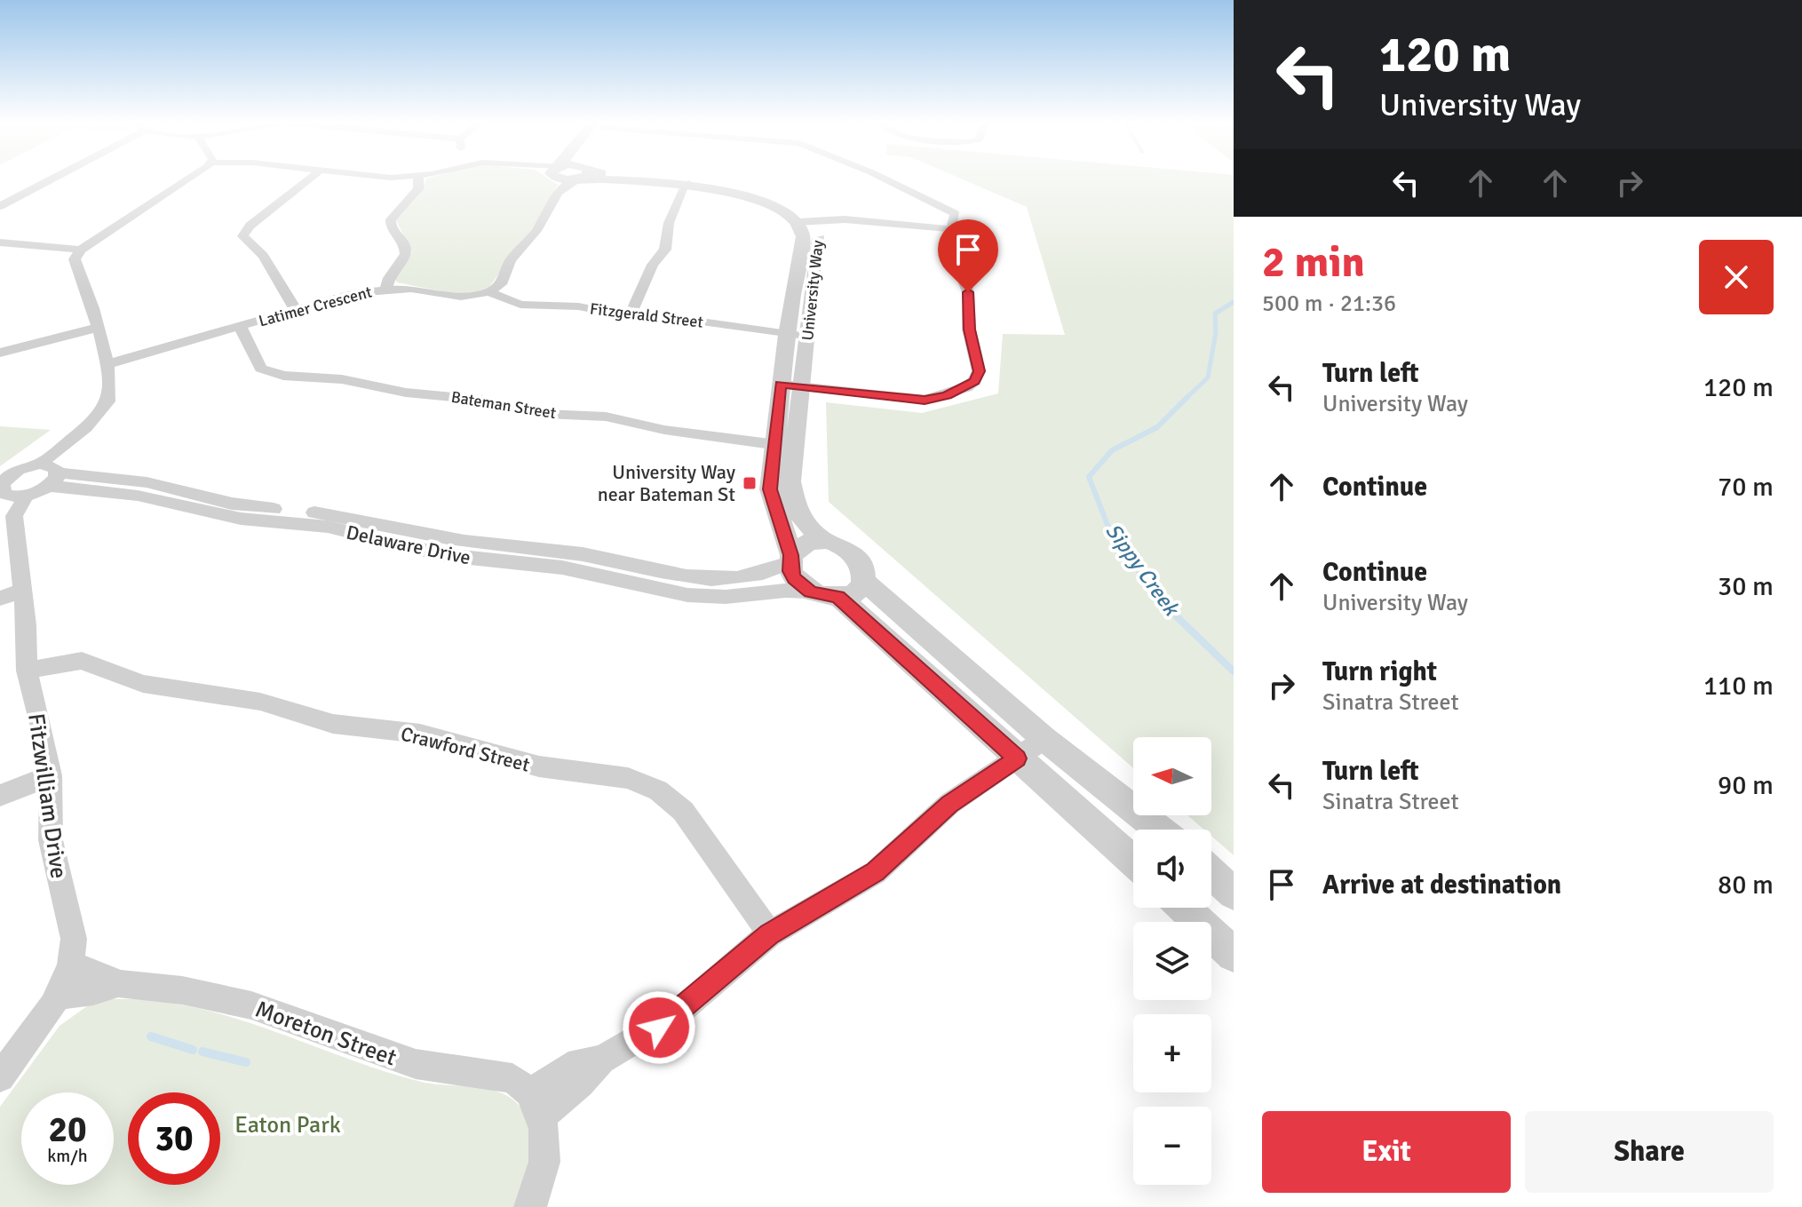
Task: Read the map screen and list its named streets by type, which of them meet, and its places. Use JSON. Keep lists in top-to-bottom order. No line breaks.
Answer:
{"streets":{"street":["University Way","Latimer Crescent","Fitzgerald Street","Bateman Street","Delaware Drive","Crawford Street","Fitzwilliam Drive","Moreton Street"]},"crossings":[["University Way","Fitzgerald Street"],["University Way","Bateman Street"],["University Way","Delaware Drive"],["Latimer Crescent","Fitzgerald Street"],["Latimer Crescent","Bateman Street"],["Crawford Street","Fitzwilliam Drive"],["Fitzwilliam Drive","Moreton Street"]],"water":["Sippy Creek"],"parks":["Eaton Park"],"places":{"transit":["University Way near Bateman St"]},"north":"left","page":{"turn":["120 m","University Way"],"heading":["2 min","500 m · 21:36"],"list":[{"name":"Turn left","note":"University Way","value":"120 m"},{"name":"Continue","value":"70 m"},{"name":"Continue","note":"University Way","value":"30 m"},{"name":"Turn right","note":"Sinatra Street","value":"110 m"},{"name":"Turn left","note":"Sinatra Street","value":"90 m"},{"name":"Arrive at destination","value":"80 m"}],"map_buttons":["+","−"],"speed":"20 km/h","limit":"30","buttons":["Exit","Share"]}}
